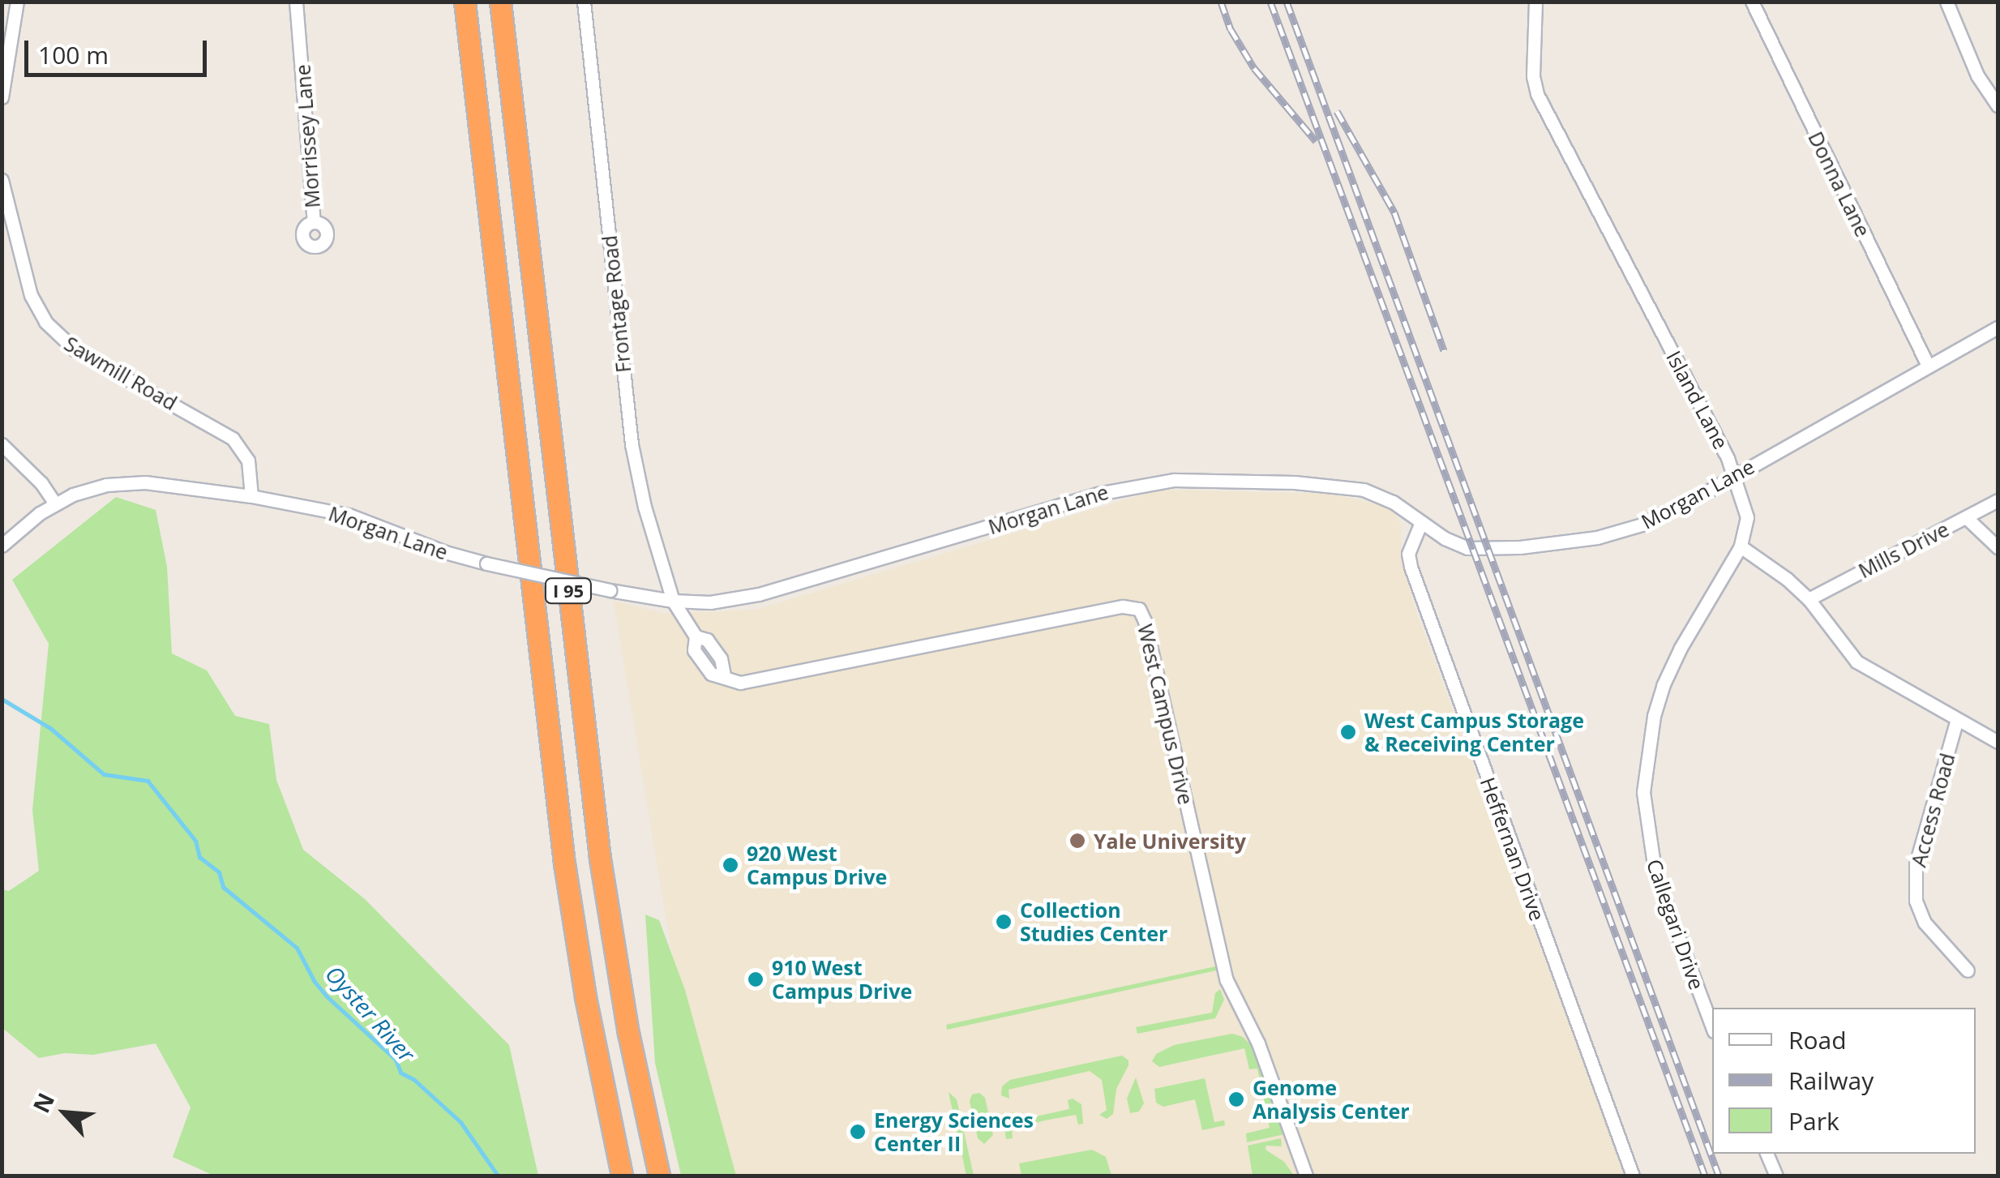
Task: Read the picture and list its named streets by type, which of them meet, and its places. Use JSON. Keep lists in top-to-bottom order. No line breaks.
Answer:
{"streets":{"highway":["I 95"],"street":["Morrissey Lane","Donna Lane","Frontage Road","Sawmill Road","Island Lane","Morgan Lane","Mills Drive","West Campus Drive","Access Road","Heffernan Drive","Callegari Drive"]},"crossings":[["Donna Lane","Morgan Lane"],["Frontage Road","Morgan Lane"],["Frontage Road","West Campus Drive"],["Sawmill Road","Morgan Lane"],["Island Lane","Morgan Lane"],["Island Lane","Callegari Drive"],["Morgan Lane","West Campus Drive"],["Morgan Lane","Heffernan Drive"]],"water":["Oyster River"],"places":["West Campus Storage & Receiving Center","Yale University","920 West Campus Drive","Collection Studies Center","910 West Campus Drive","Genome Analysis Center","Energy Sciences Center II"],"legend":["Road","Railway","Park"],"scale_bar":"100 m","north":"top left"}
